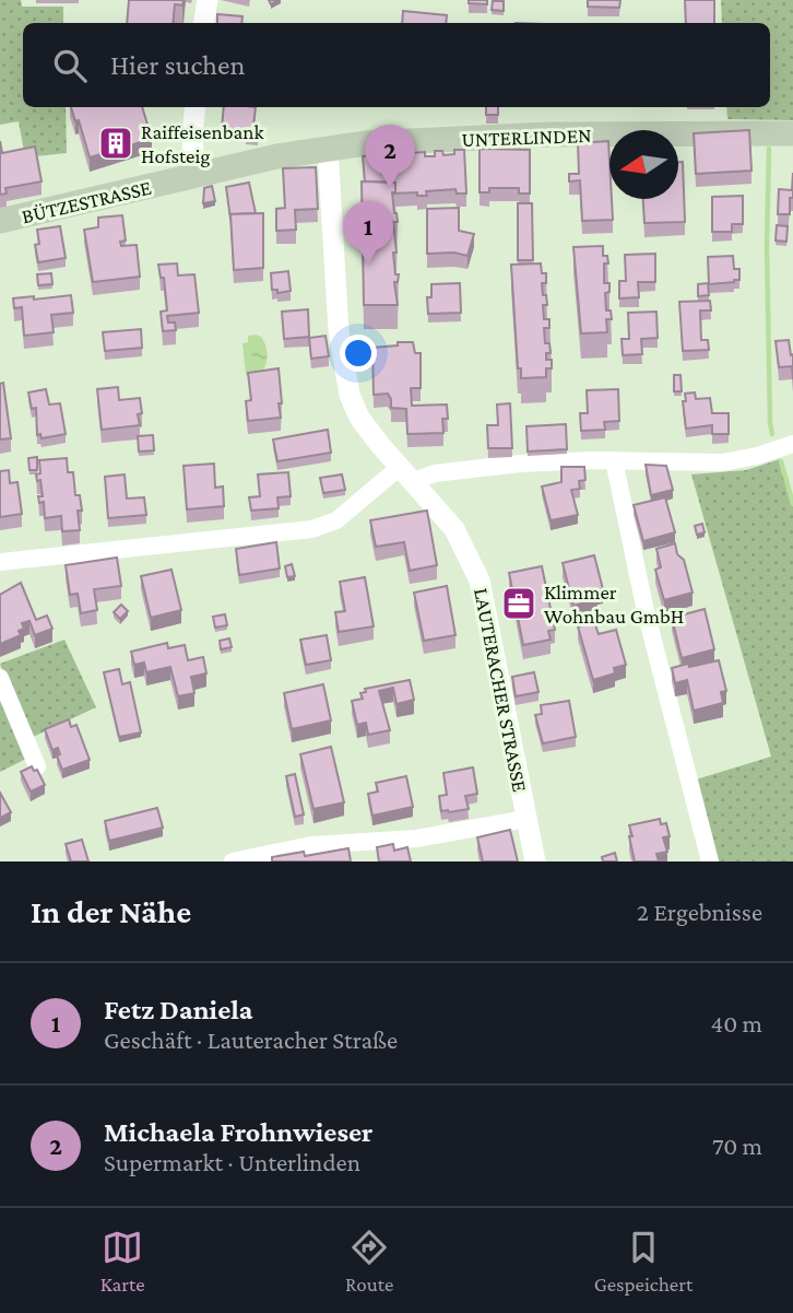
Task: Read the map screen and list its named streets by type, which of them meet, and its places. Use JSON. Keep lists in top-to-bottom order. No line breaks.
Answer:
{"streets":{"main road":["UNTERLINDEN","BÜTZESTRASSE"],"street":["LAUTERACHER STRASSE"]},"crossings":[["UNTERLINDEN","BÜTZESTRASSE"],["UNTERLINDEN","LAUTERACHER STRASSE"],["BÜTZESTRASSE","LAUTERACHER STRASSE"]],"places":{"building":["Raiffeisenbank Hofsteig"],"office":["Klimmer Wohnbau GmbH"]},"north":"left","page":{"search":"Hier suchen","pins":["2","1"],"heading":["In der Nähe","2 Ergebnisse"],"list":[{"mark":"1","name":"Fetz Daniela","note":"Geschäft · Lauteracher Straße","value":"40 m"},{"mark":"2","name":"Michaela Frohnwieser","note":"Supermarkt · Unterlinden","value":"70 m"}],"nav":["Karte","Route","Gespeichert"]}}
